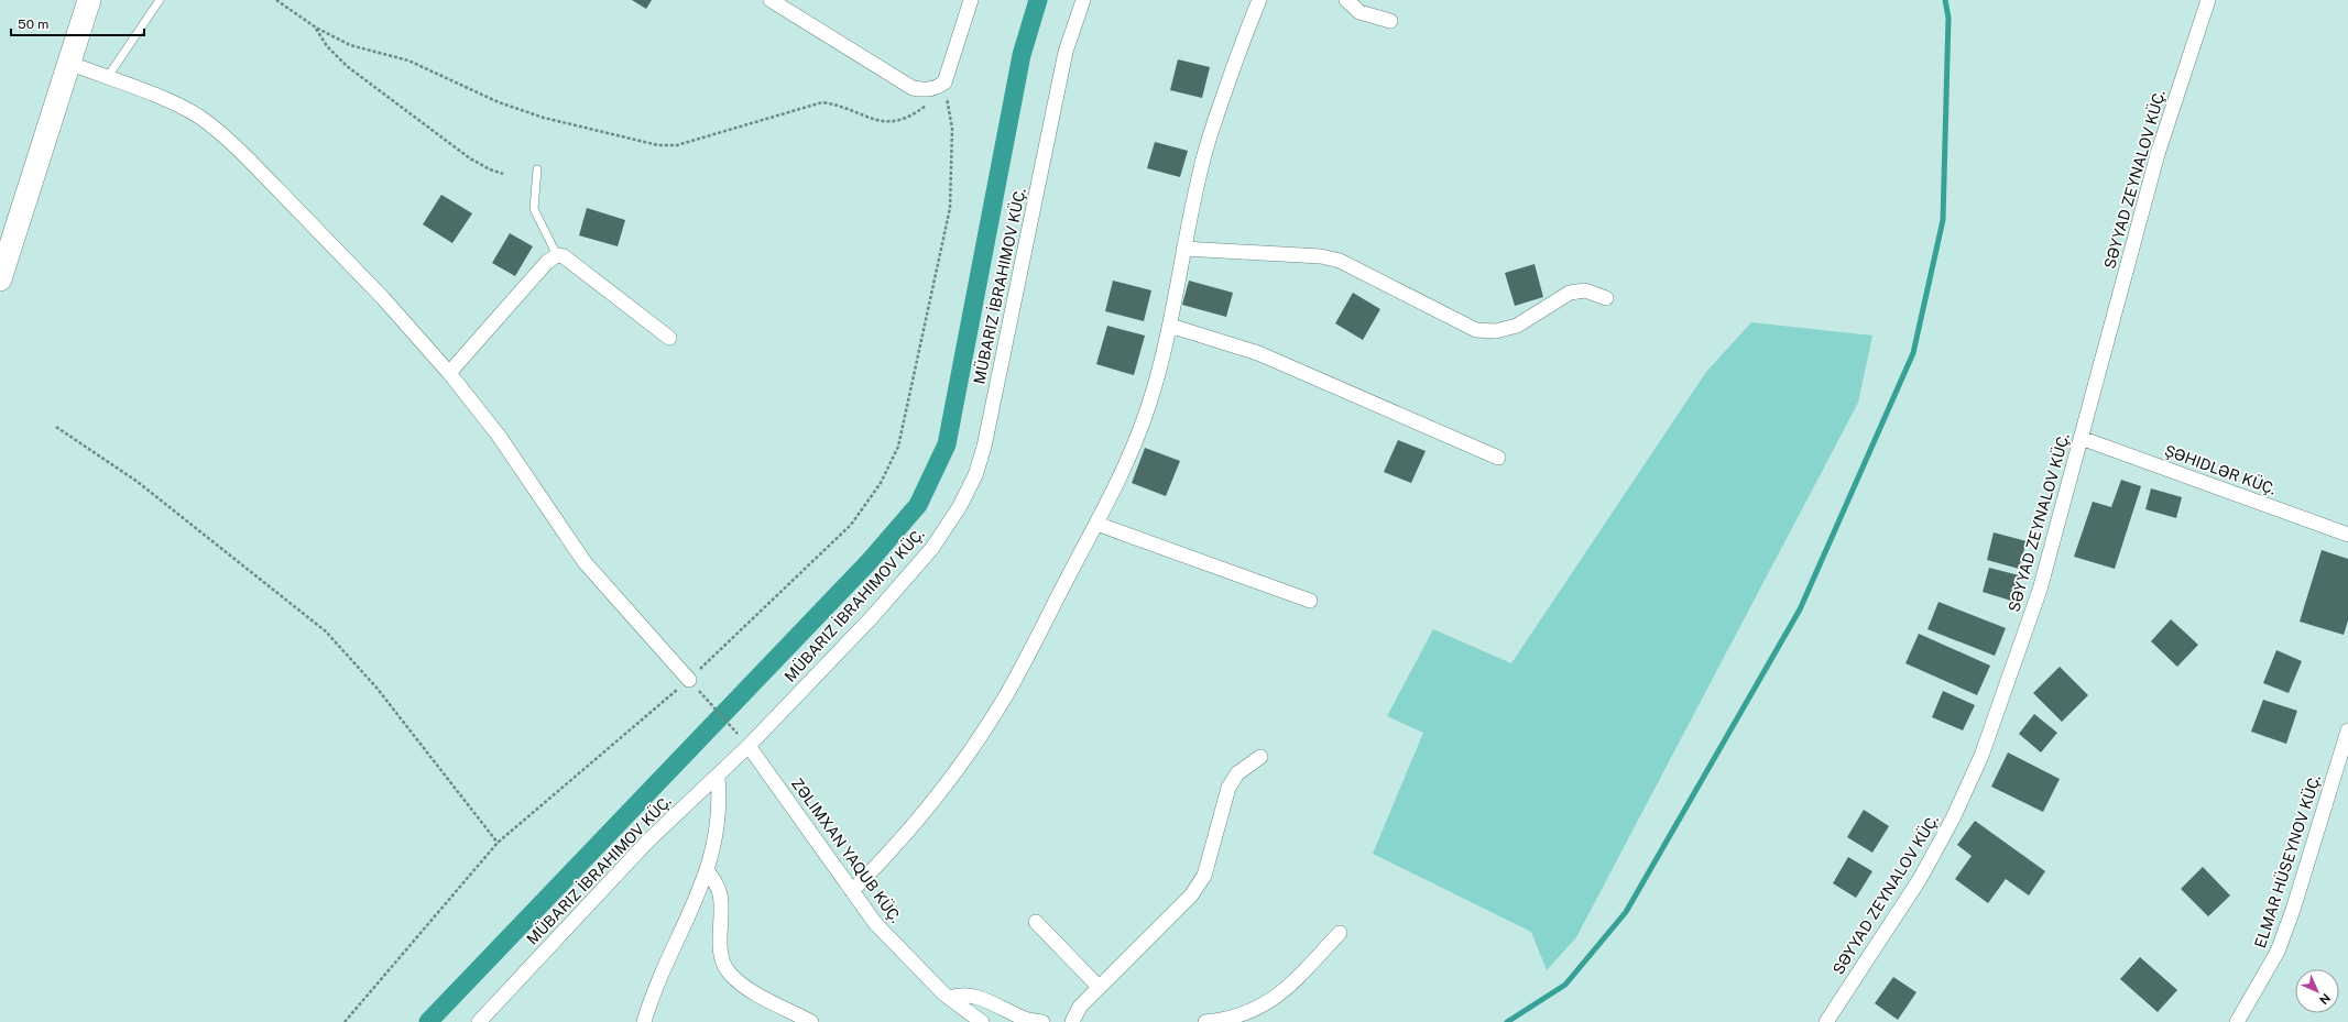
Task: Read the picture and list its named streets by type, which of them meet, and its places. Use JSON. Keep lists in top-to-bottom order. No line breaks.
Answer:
{"streets":{"street":["SƏYYAD ZEYNALOV KÜÇ.","MÜBARIZ İBRAHIMOV KÜÇ.","ŞƏHIDLƏR KÜÇ.","ZƏLIMXAN YAQUB KÜÇ.","ELMAR HÜSEYNOV KÜÇ."]},"crossings":[["SƏYYAD ZEYNALOV KÜÇ.","ŞƏHIDLƏR KÜÇ."],["MÜBARIZ İBRAHIMOV KÜÇ.","ZƏLIMXAN YAQUB KÜÇ."]],"scale_bar":"50 m","north":"bottom right"}
